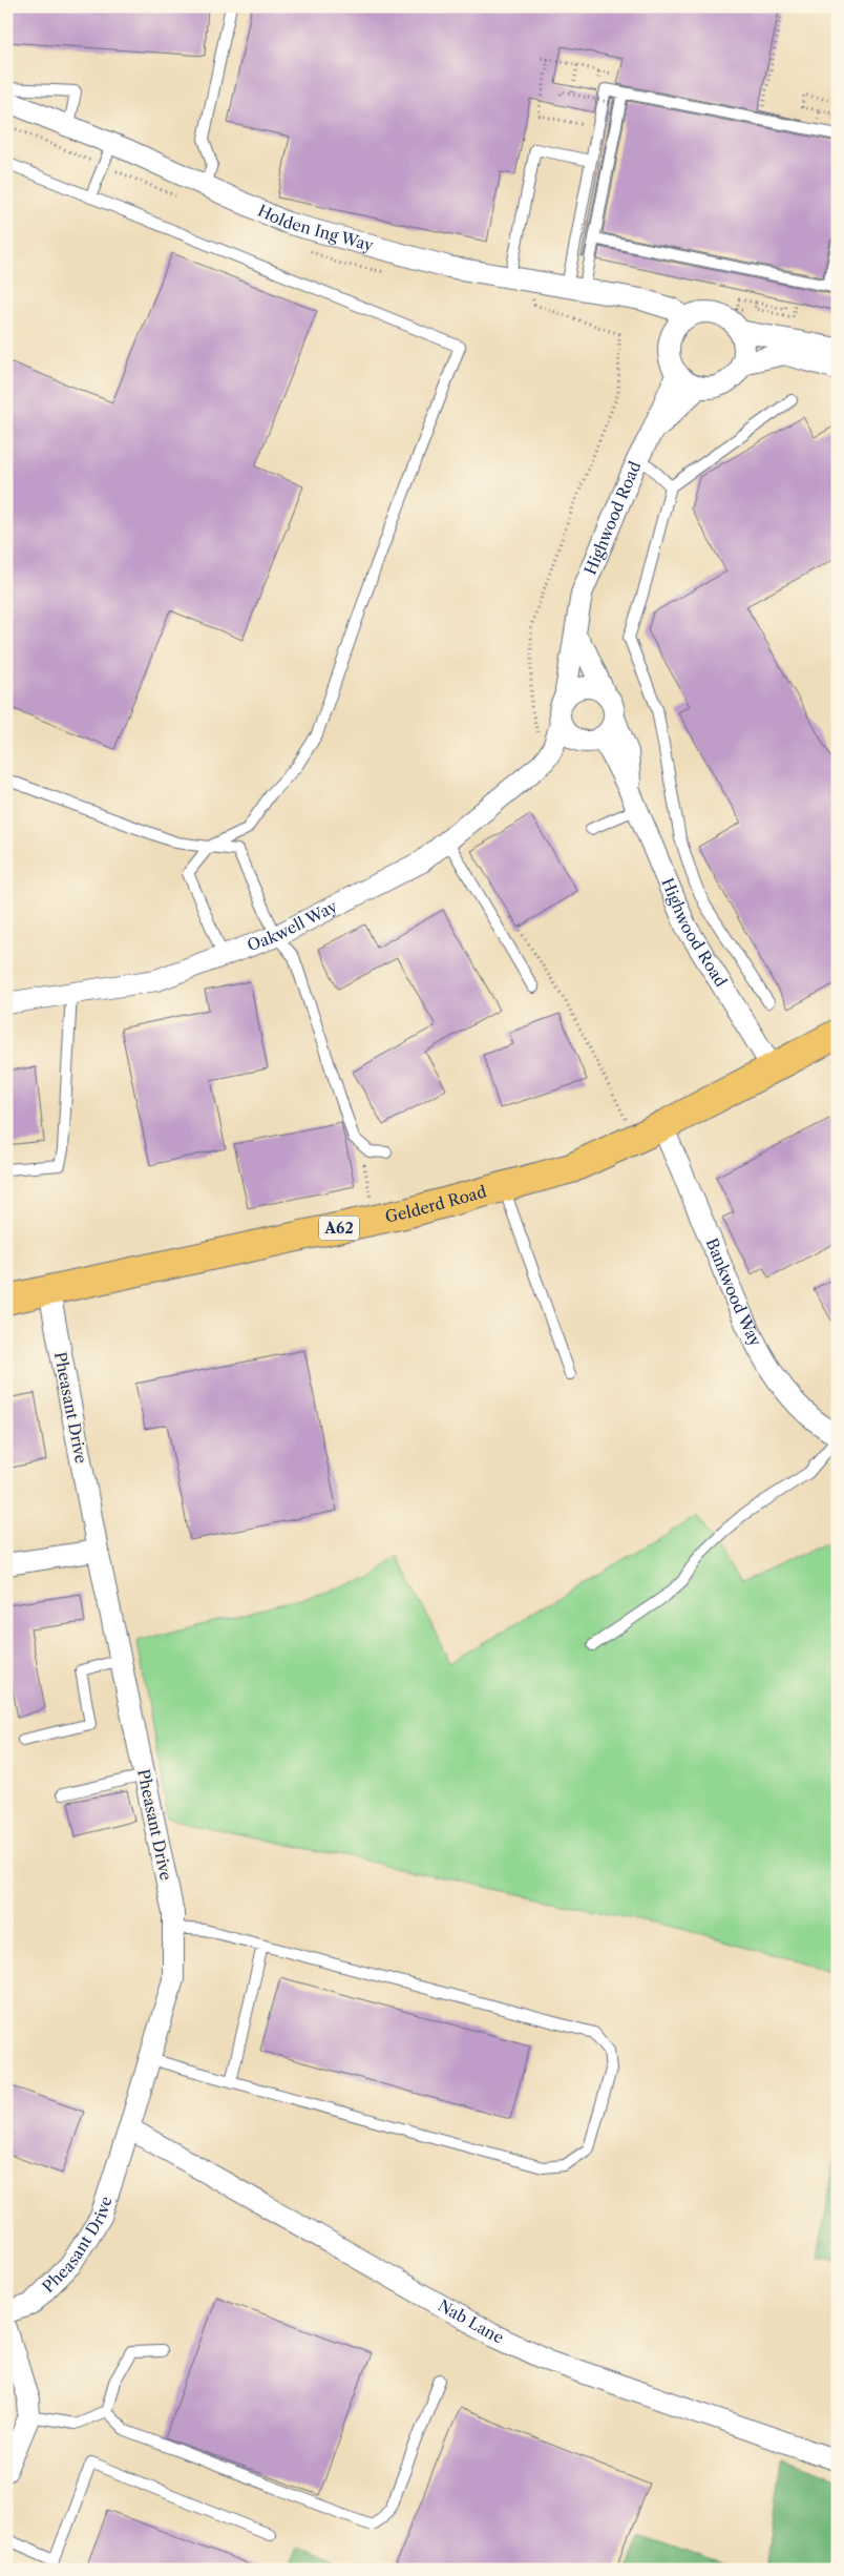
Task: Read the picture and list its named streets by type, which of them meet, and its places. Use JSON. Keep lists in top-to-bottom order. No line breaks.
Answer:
{"streets":{"main road":["Gelderd Road","A62"],"street":["Holden Ing Way","Highwood Road","Oakwell Way","Bankwood Way","Pheasant Drive","Nab Lane"]},"crossings":[["Holden Ing Way","Highwood Road"],["Highwood Road","Oakwell Way"],["Highwood Road","Gelderd Road"],["Gelderd Road","Bankwood Way"],["Gelderd Road","Pheasant Drive"],["Pheasant Drive","Nab Lane"]]}
